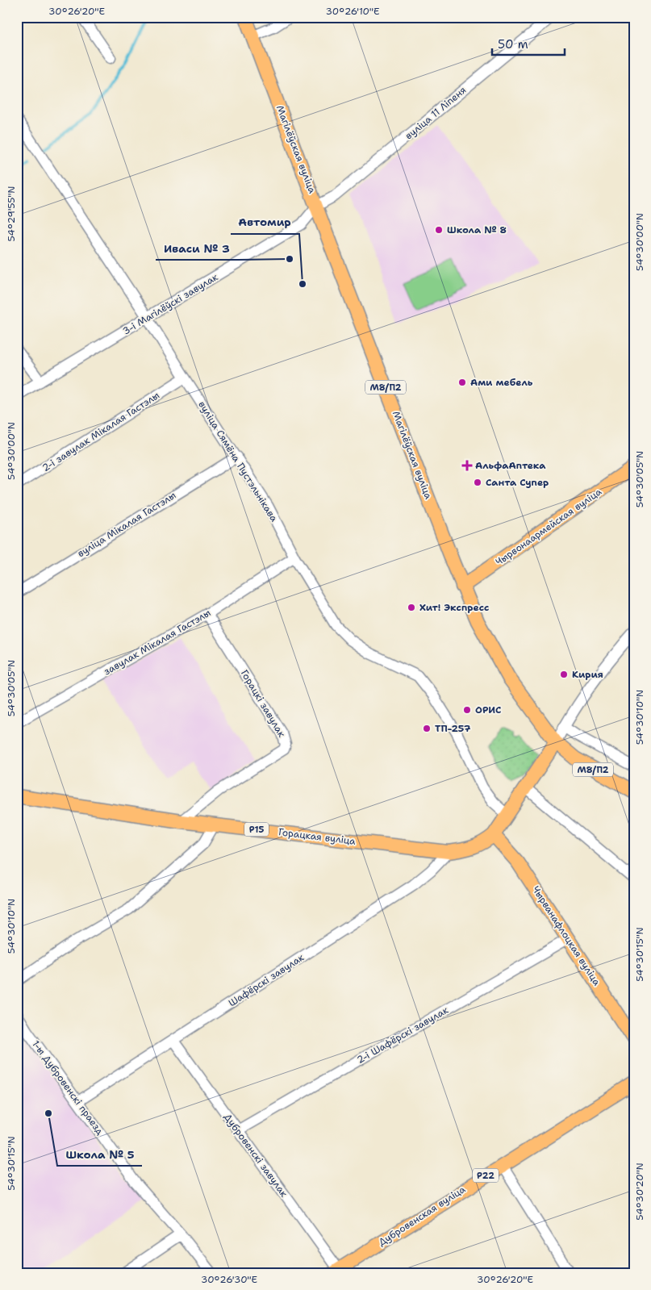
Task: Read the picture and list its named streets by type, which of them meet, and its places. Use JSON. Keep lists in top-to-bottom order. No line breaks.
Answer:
{"streets":{"main road":["Магілёўская вуліца","М8/П2","Чырвонаармейская вуліца","Р15","Горацкая вуліца","Чырванафлоцкая вуліца","Р22","Дубровенская вуліца"],"street":["вуліца 11 Ліпеня","3-і Магілёўскі завулак","2-і завулак Мікалая Гастэлы","вуліца Сямёна Пустэльнікава","вуліца Мікалая Гастэлы","завулак Мікалая Гастэлы","Горацкі завулак","Шафёрскі завулак","2-і Шафёрскі завулак","1-ы Дубровенскі праезд","Дубровенскі завулак"]},"crossings":[["вуліца 11 Ліпеня","Магілёўская вуліца"],["вуліца 11 Ліпеня","3-і Магілёўскі завулак"],["Магілёўская вуліца","3-і Магілёўскі завулак"],["Магілёўская вуліца","М8/П2"],["Магілёўская вуліца","Чырвонаармейская вуліца"],["Магілёўская вуліца","Р15"],["3-і Магілёўскі завулак","вуліца Сямёна Пустэльнікава"],["М8/П2","Р15"],["2-і завулак Мікалая Гастэлы","вуліца Сямёна Пустэльнікава"],["вуліца Сямёна Пустэльнікава","вуліца Мікалая Гастэлы"],["вуліца Сямёна Пустэльнікава","завулак Мікалая Гастэлы"],["вуліца Сямёна Пустэльнікава","Р15"],["завулак Мікалая Гастэлы","Горацкі завулак"],["Горацкі завулак","Горацкая вуліца"],["Р15","Горацкая вуліца"],["Р15","Чырванафлоцкая вуліца"],["Горацкая вуліца","Чырванафлоцкая вуліца"],["Горацкая вуліца","Шафёрскі завулак"],["Чырванафлоцкая вуліца","2-і Шафёрскі завулак"],["Шафёрскі завулак","1-ы Дубровенскі праезд"],["Шафёрскі завулак","Дубровенскі завулак"],["2-і Шафёрскі завулак","Дубровенскі завулак"],["Дубровенскі завулак","Дубровенская вуліца"]],"places":{"other":["Школа № 8","Иваси № 3","Автомир","Ами мебель","Санта Супер","Хит! Экспресс","Кирия","ОРИС","ТП-257","Школа № 5"],"health":["АльфаАптека"]},"scale_bar":"50 m","coordinates":["30°26'20\"E","30°26'10\"E","54°29'55\"N","54°30'00\"N","54°30'05\"N","54°30'10\"N","54°30'15\"N","54°30'20\"N","30°26'30\"E"]}
